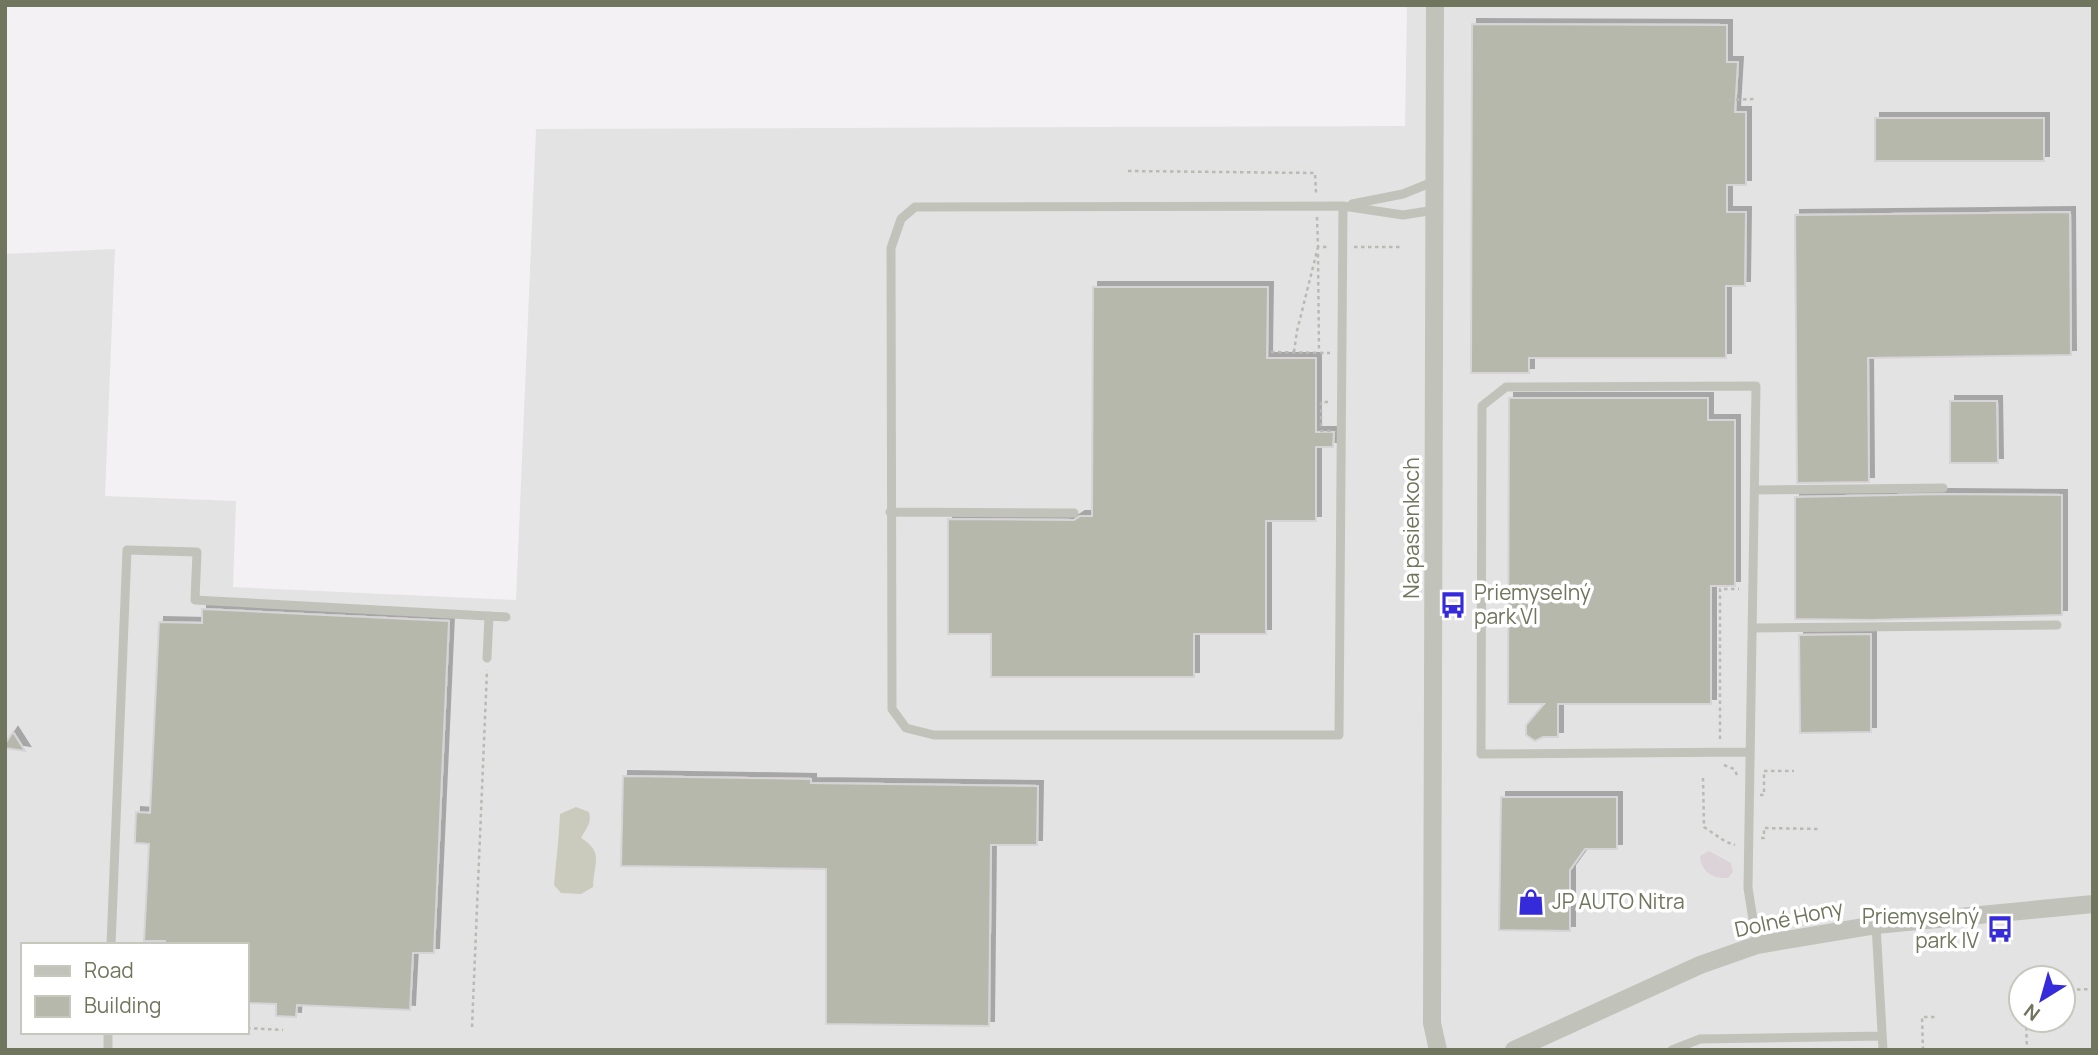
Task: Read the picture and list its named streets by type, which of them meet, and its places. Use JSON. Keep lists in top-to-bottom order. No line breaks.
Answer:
{"streets":{"street":["Na pasienkoch","Dolné Hony"]},"places":{"bus stop":["Priemyselný park VI","Priemyselný park IV"],"shop":["JP AUTO Nitra"]},"legend":["Road","Building"],"north":"bottom left"}
